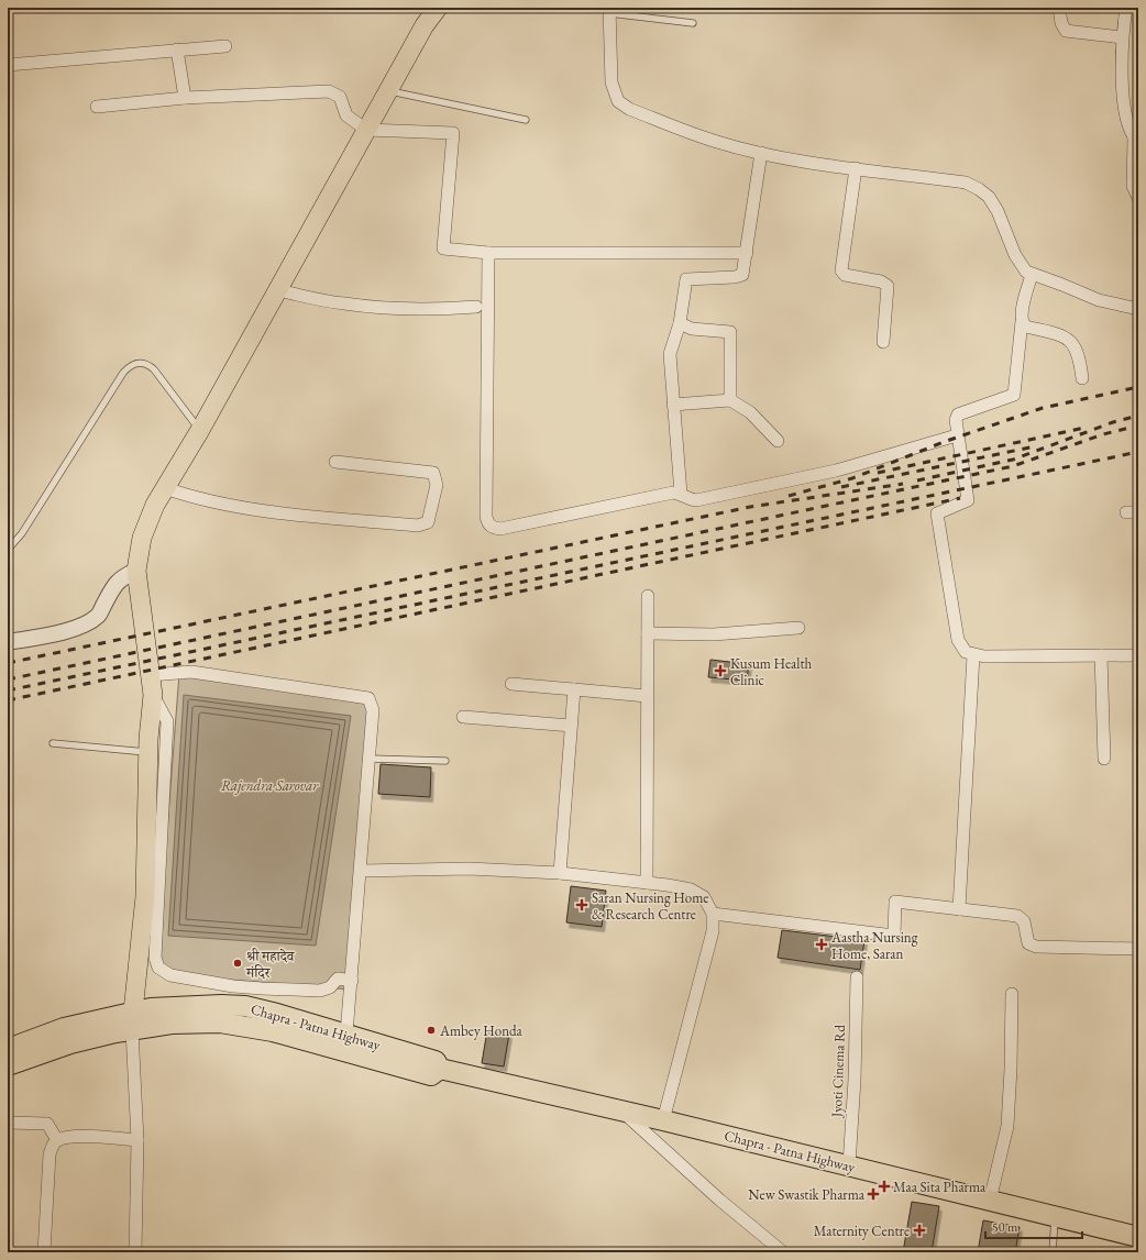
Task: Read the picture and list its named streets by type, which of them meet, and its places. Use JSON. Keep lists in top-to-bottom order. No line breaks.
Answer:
{"streets":{"highway":["Chapra - Patna Highway"],"street":["Jyoti Cinema Rd"]},"crossings":[["Chapra - Patna Highway","Jyoti Cinema Rd"]],"parks":["Rajendra Sarovar"],"places":{"health":["Kusum Health Clinic","Saran Nursing Home & Research Centre","Aastha Nursing Home, Saran","Maa Sita Pharma","New Swastik Pharma","Maternity Centre"],"other":["श्री महादेव मंदिर","Ambey Honda"]},"scale_bar":"50 m"}
